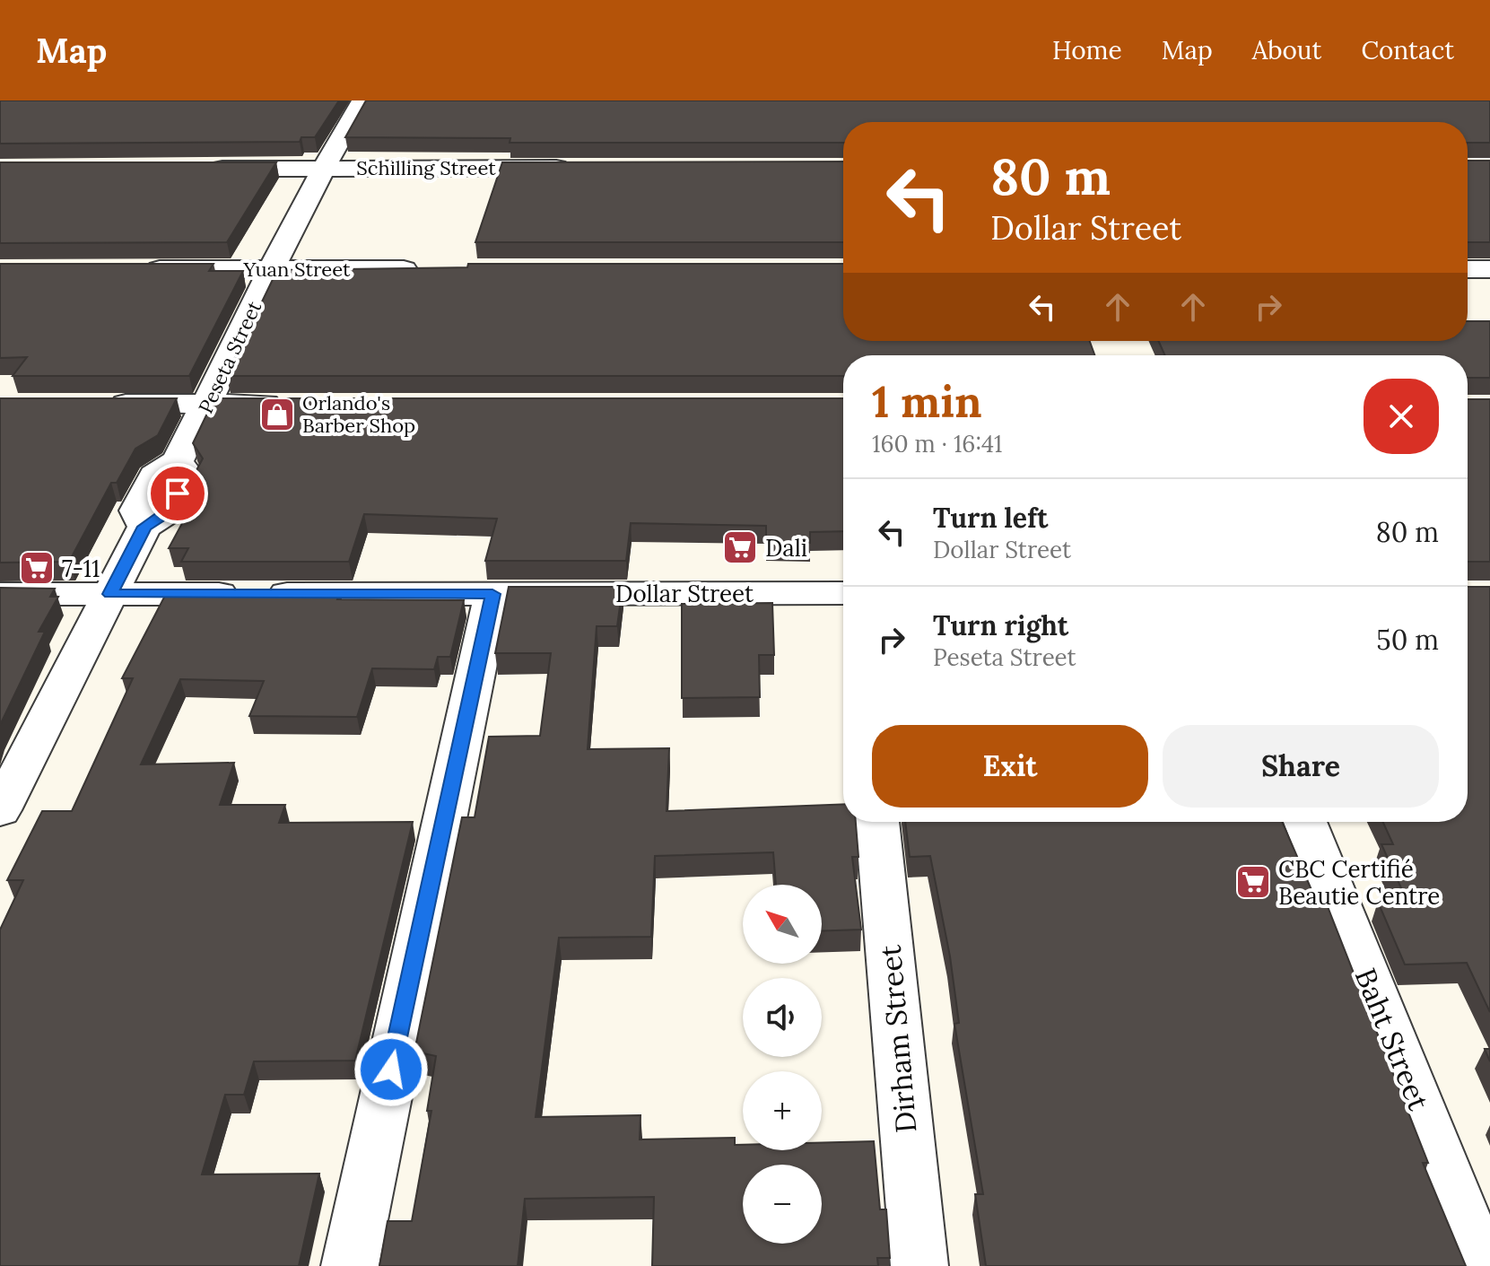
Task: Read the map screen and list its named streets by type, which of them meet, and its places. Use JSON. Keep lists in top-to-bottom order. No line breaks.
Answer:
{"streets":{"street":["Schilling Street","Yuan Street","Peseta Street","Dollar Street","Dirham Street","Baht Street"]},"crossings":[["Schilling Street","Peseta Street"],["Yuan Street","Peseta Street"],["Peseta Street","Dollar Street"]],"places":{"shop":["Orlando's Barber Shop"],"supermarket":["Dali","7-11","CBC Certifié Beautie Centre"]},"north":"top left","page":{"header":"Map","nav":["Home","Map","About","Contact"],"turn":["80 m","Dollar Street"],"heading":["1 min","160 m · 16:41"],"list":[{"name":"Turn left","note":"Dollar Street","value":"80 m"},{"name":"Turn right","note":"Peseta Street","value":"50 m"}],"buttons":["Exit","Share"],"map_buttons":["+","−"]}}
